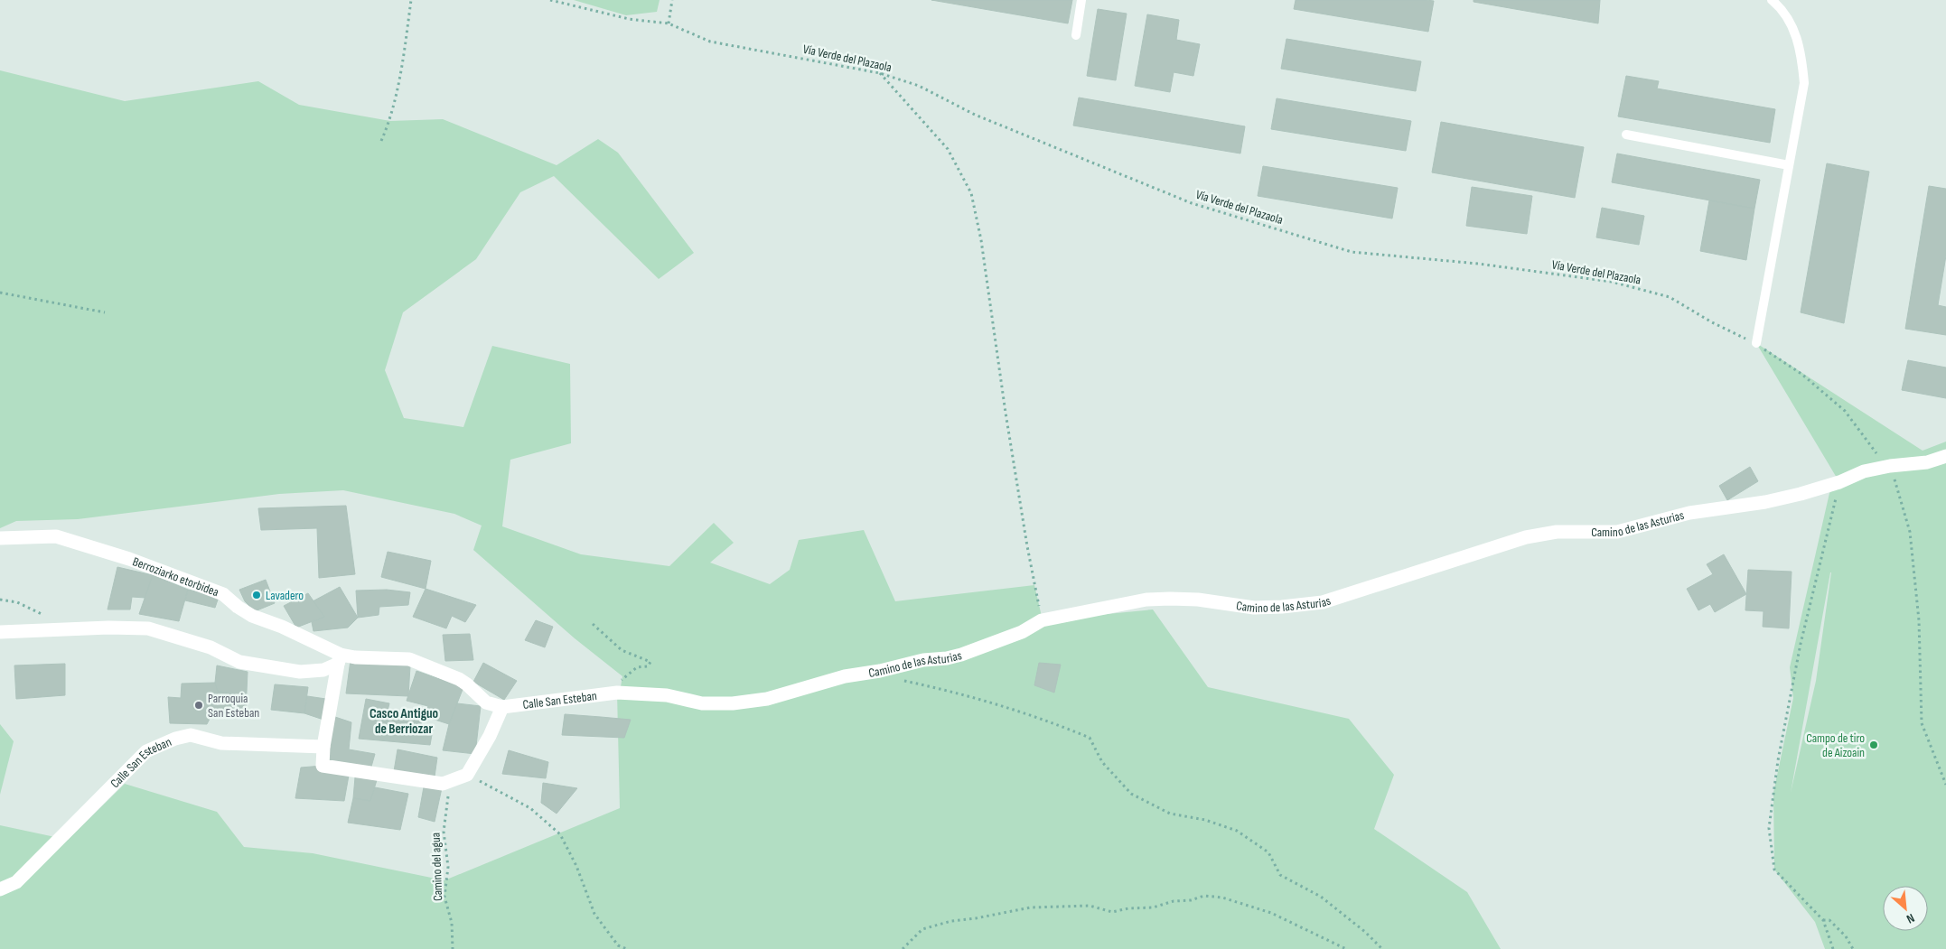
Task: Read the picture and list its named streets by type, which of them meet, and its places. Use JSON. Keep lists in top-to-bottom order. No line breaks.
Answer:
{"streets":{"street":["Camino de las Asturias","Berroziarko etorbidea","Calle San Esteban"],"path":["Vía Verde del Plazaola","Camino del agua"]},"crossings":[["Vía Verde del Plazaola","Camino de las Asturias"],["Camino de las Asturias","Calle San Esteban"],["Berroziarko etorbidea","Calle San Esteban"]],"districts":["Casco Antiguo de Berriozar"],"places":["Lavadero","Parroquia San Esteban","Campo de tiro de Aizoain"],"north":"bottom right"}
